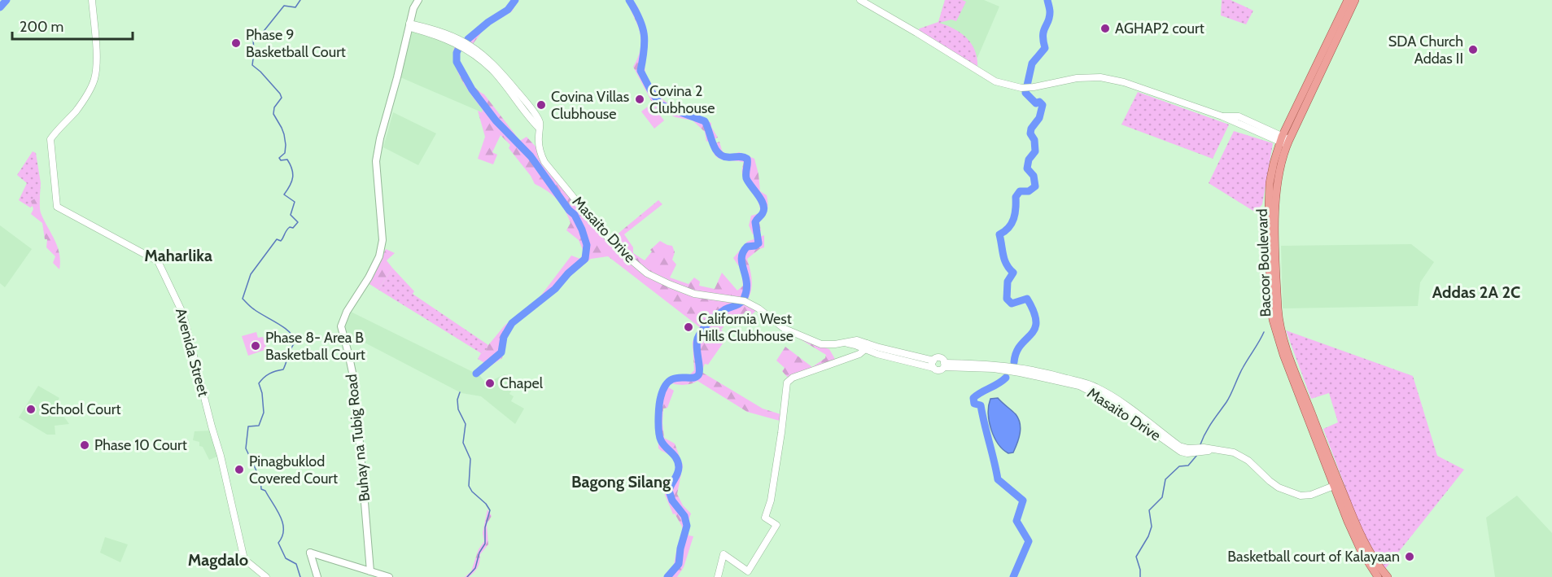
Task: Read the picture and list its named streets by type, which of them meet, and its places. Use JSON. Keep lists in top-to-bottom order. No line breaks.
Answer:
{"streets":{"main road":["Bacoor Boulevard","Buhay na Tubig Road"],"street":["Masaito Drive","Avenida Street"]},"crossings":[["Masaito Drive","Bacoor Boulevard"],["Masaito Drive","Buhay na Tubig Road"]],"districts":["Maharlika","Addas 2A 2C","Bagong Silang","Magdalo"],"places":["AGHAP2 court","Phase 9 Basketball Court","SDA Church Addas II","Covina 2 Clubhouse","Covina Villas Clubhouse","California West Hills Clubhouse","Phase 8- Area B Basketball Court","Chapel","School Court","Phase 10 Court","Pinagbuklod Covered Court","Basketball court of Kalayaan"],"scale_bar":"200 m"}
